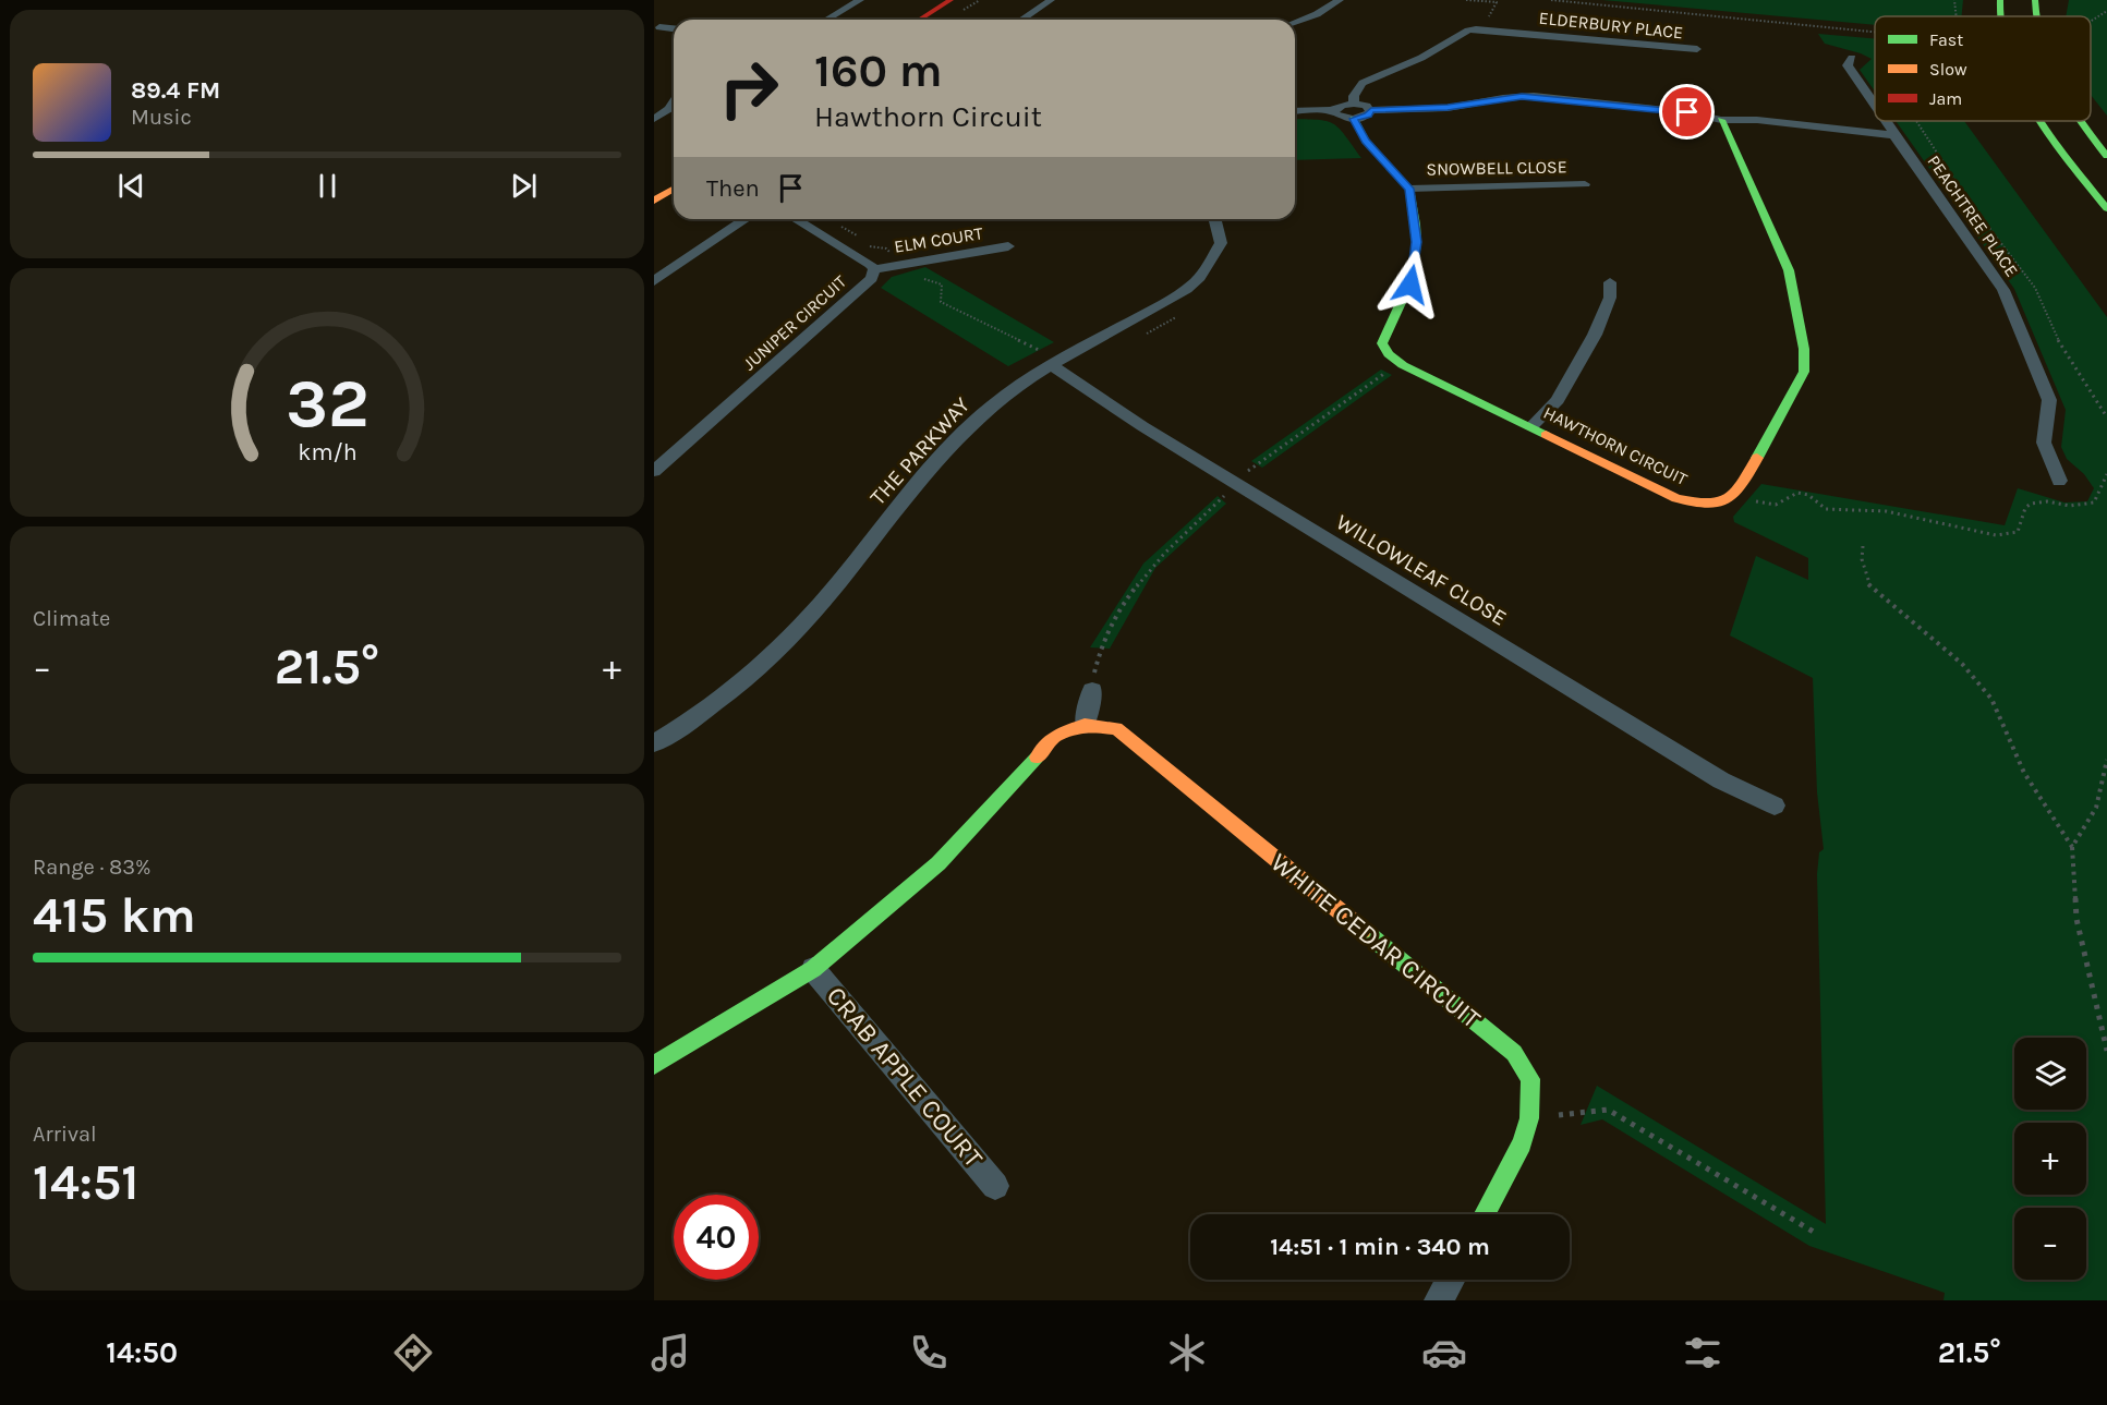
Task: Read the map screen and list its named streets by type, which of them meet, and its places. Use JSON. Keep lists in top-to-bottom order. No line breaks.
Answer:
{"streets":{"main road":["HAWTHORN CIRCUIT","WHITE CEDAR CIRCUIT"],"street":["ELDERBURY PLACE","SNOWBELL CLOSE","PEACHTREE PLACE","ELM COURT","JUNIPER CIRCUIT","THE PARKWAY","WILLOWLEAF CLOSE","CRAB APPLE COURT"]},"crossings":[["SNOWBELL CLOSE","HAWTHORN CIRCUIT"],["ELM COURT","JUNIPER CIRCUIT"],["THE PARKWAY","WILLOWLEAF CLOSE"],["WHITE CEDAR CIRCUIT","CRAB APPLE COURT"]],"legend":["Fast","Slow","Jam"],"page":{"turn":["160 m","Hawthorn Circuit"],"song":["89.4 FM","Music"],"then":"Then","tile":["Climate",["Range · 83%","415 km"],["Arrival","14:51"]],"heat":["−","21.5°","+"],"map_buttons":["+","−"],"limit":"40","trip":"14:51 · 1 min · 340 m","tabs":["14:50","21.5°"],"gauge":["32","km/h"]}}
